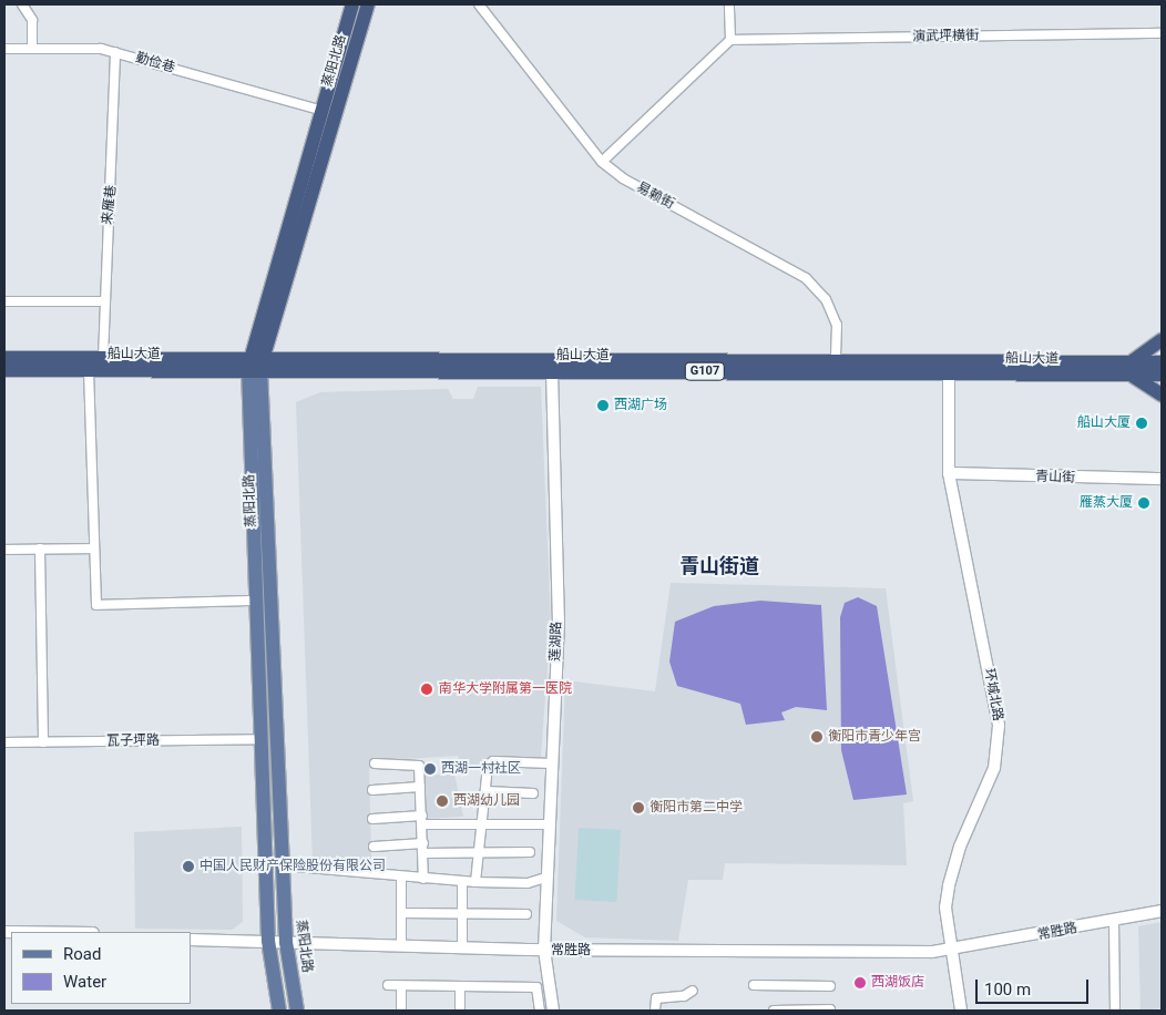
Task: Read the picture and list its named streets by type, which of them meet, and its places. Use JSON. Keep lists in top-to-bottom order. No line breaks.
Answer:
{"streets":{"highway":["蒸阳北路","船山大道","G107"],"street":["演武坪横街","勤俭巷","易赖街","来雁巷","青山街","莲湖路","环城北路","瓦子坪路","常胜路"]},"crossings":[["蒸阳北路","勤俭巷"],["蒸阳北路","船山大道"],["蒸阳北路","瓦子坪路"],["蒸阳北路","常胜路"],["勤俭巷","来雁巷"],["易赖街","船山大道"],["来雁巷","船山大道"],["船山大道","莲湖路"],["船山大道","环城北路"],["青山街","环城北路"],["莲湖路","常胜路"],["环城北路","常胜路"]],"districts":["青山街道"],"places":["西湖广场","船山大厦","雁蒸大厦","南华大学附属第一医院","衡阳市青少年宫","西湖一村社区","西湖幼儿园","衡阳市第二中学","中国人民财产保险股份有限公司","西湖饭店"],"legend":["Road","Water"],"scale_bar":"100 m"}
